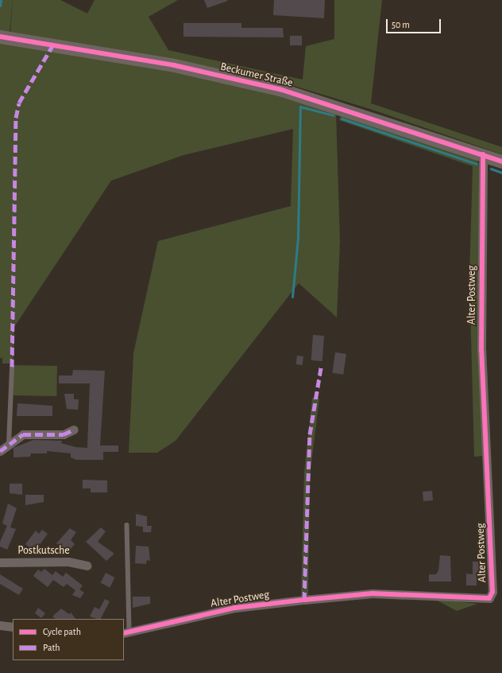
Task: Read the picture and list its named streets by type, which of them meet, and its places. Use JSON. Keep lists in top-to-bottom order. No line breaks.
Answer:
{"streets":{"main road":["Beckumer Straße"],"street":["Alter Postweg","Postkutsche"]},"crossings":[["Beckumer Straße","Alter Postweg"]],"legend":["Cycle path","Path"],"scale_bar":"50 m"}
